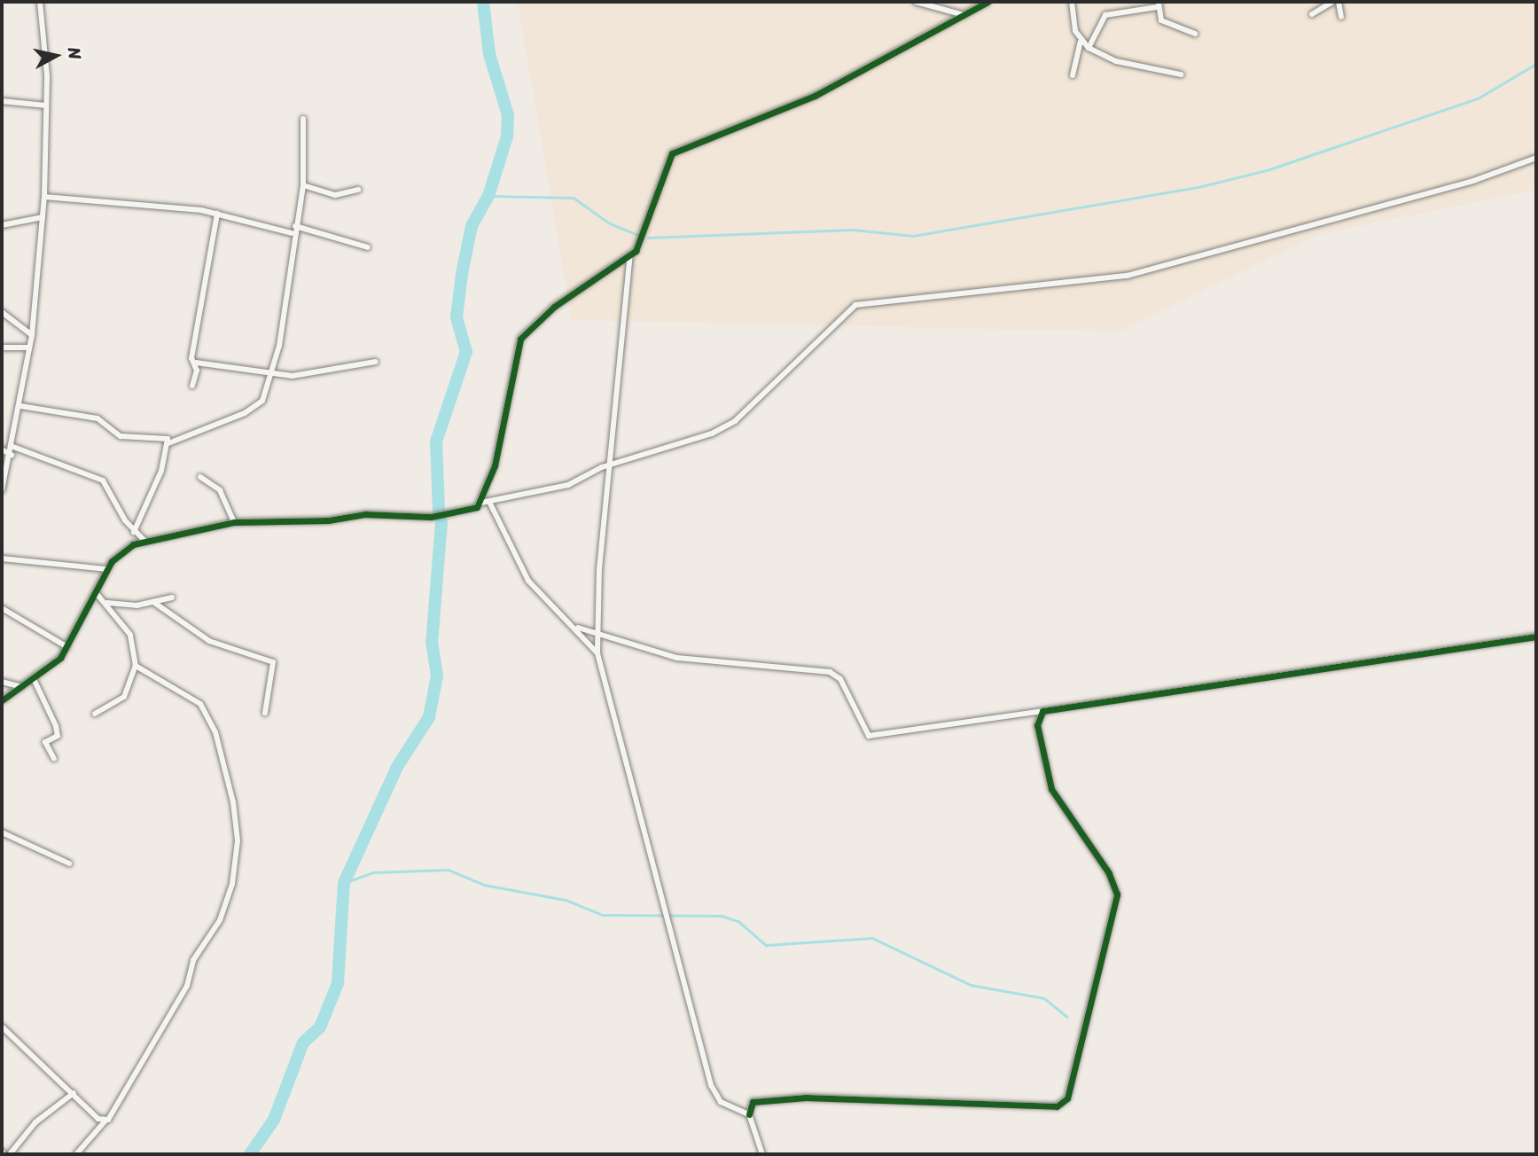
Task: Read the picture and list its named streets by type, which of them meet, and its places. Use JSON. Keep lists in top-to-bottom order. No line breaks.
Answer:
{"north":"right"}
